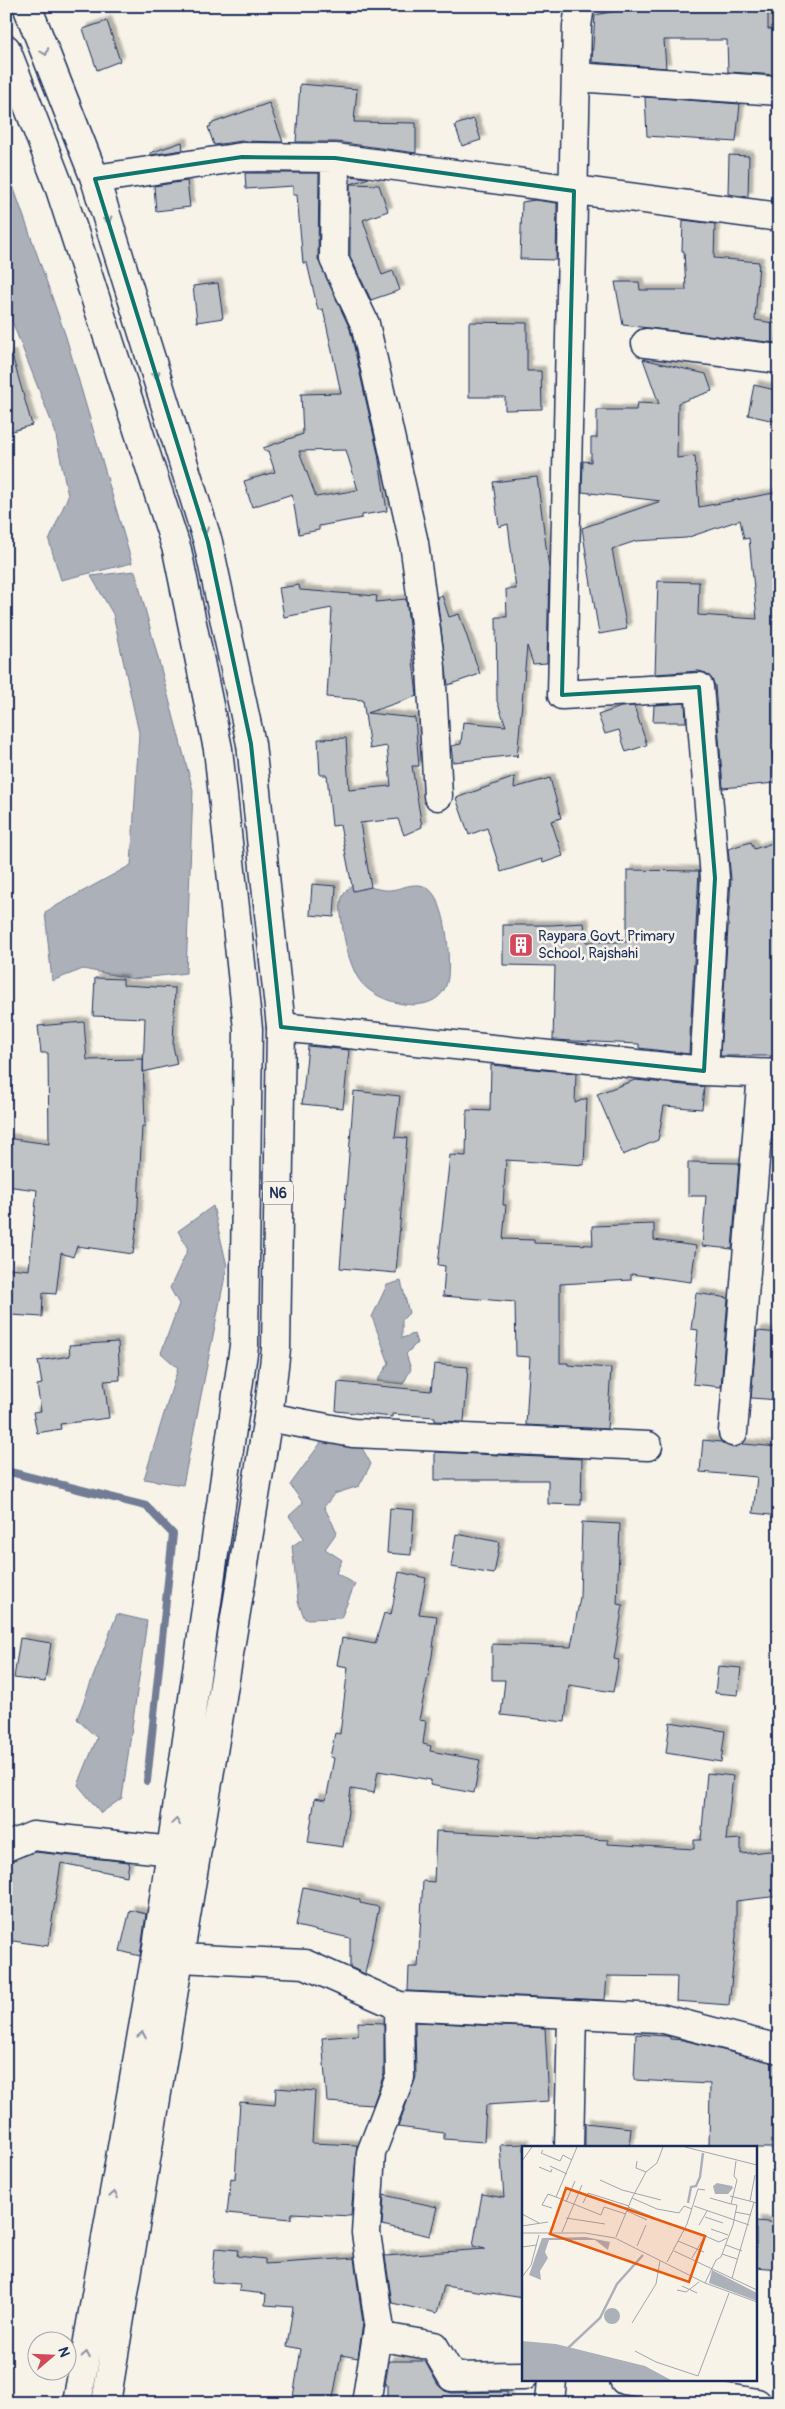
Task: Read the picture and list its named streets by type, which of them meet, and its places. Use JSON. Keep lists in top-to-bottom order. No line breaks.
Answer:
{"streets":{"main road":["N6"]},"places":{"building":["Raypara Govt. Primary School, Rajshahi"]},"north":"right"}
